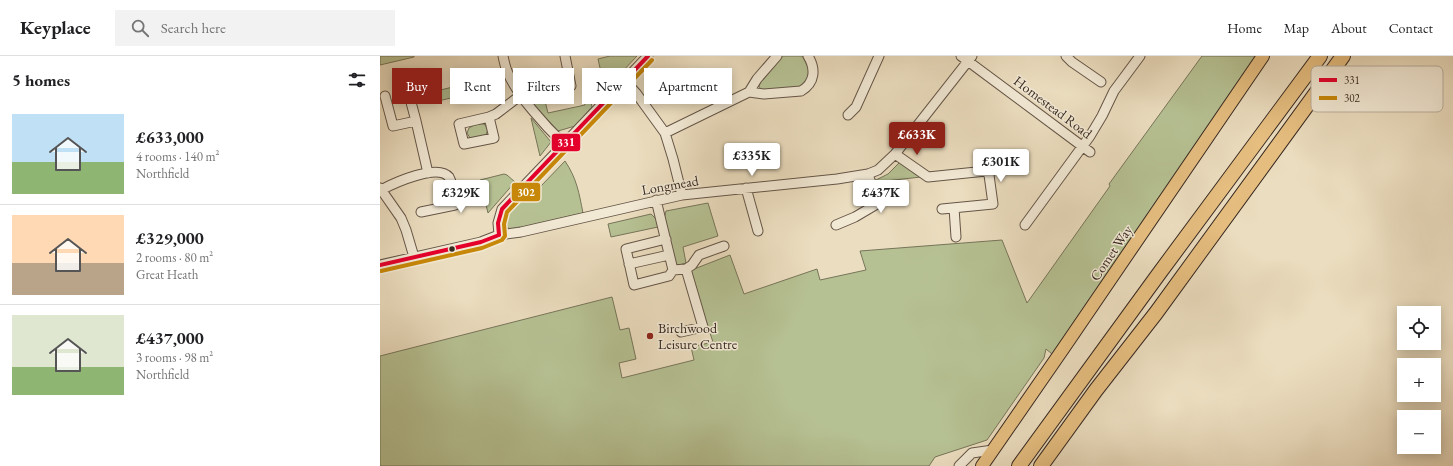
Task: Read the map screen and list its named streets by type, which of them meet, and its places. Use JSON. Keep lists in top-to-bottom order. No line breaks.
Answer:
{"streets":{"main road":["Comet Way"],"street":["Homestead Road","Longmead"]},"crossings":[["Homestead Road","Longmead"]],"places":["Birchwood Leisure Centre"],"lines":["transit line 331","transit line 302"],"legend":["331","302"],"page":{"header":"Keyplace","search":"Search here","nav":["Home","Map","About","Contact"],"heading":"5 homes","chip":["Buy","Rent","Filters","New","Apartment"],"list":[{"name":"£633,000","note":"4 rooms · 140 m² · Northfield"},{"name":"£329,000","note":"2 rooms · 80 m² · Great Heath"},{"name":"£437,000","note":"3 rooms · 98 m² · Northfield"}],"price":["£633K","£335K","£301K","£329K","£437K"],"map_buttons":["+","−"]}}
